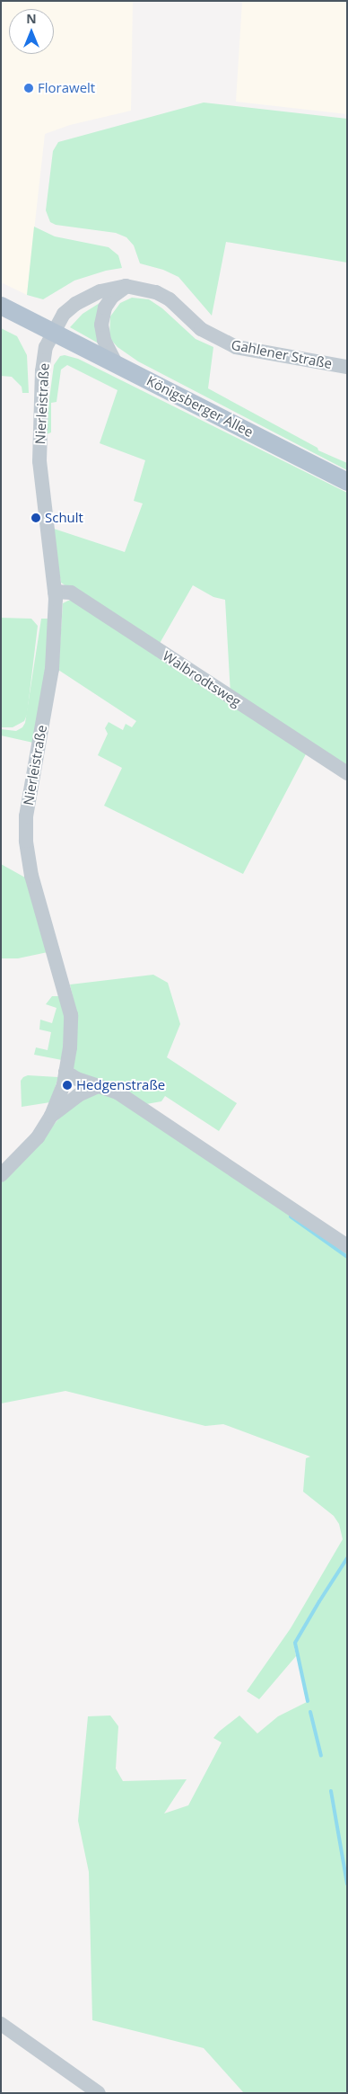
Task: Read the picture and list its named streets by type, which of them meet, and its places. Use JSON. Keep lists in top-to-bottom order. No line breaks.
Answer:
{"streets":{"main road":["Königsberger Allee"],"street":["Gahlener Straße","Nierleistraße","Walbrodtsweg"]},"crossings":[["Gahlener Straße","Nierleistraße"],["Gahlener Straße","Königsberger Allee"],["Nierleistraße","Königsberger Allee"],["Nierleistraße","Walbrodtsweg"]],"places":["Florawelt","Schult","Hedgenstraße"],"north":"top"}
